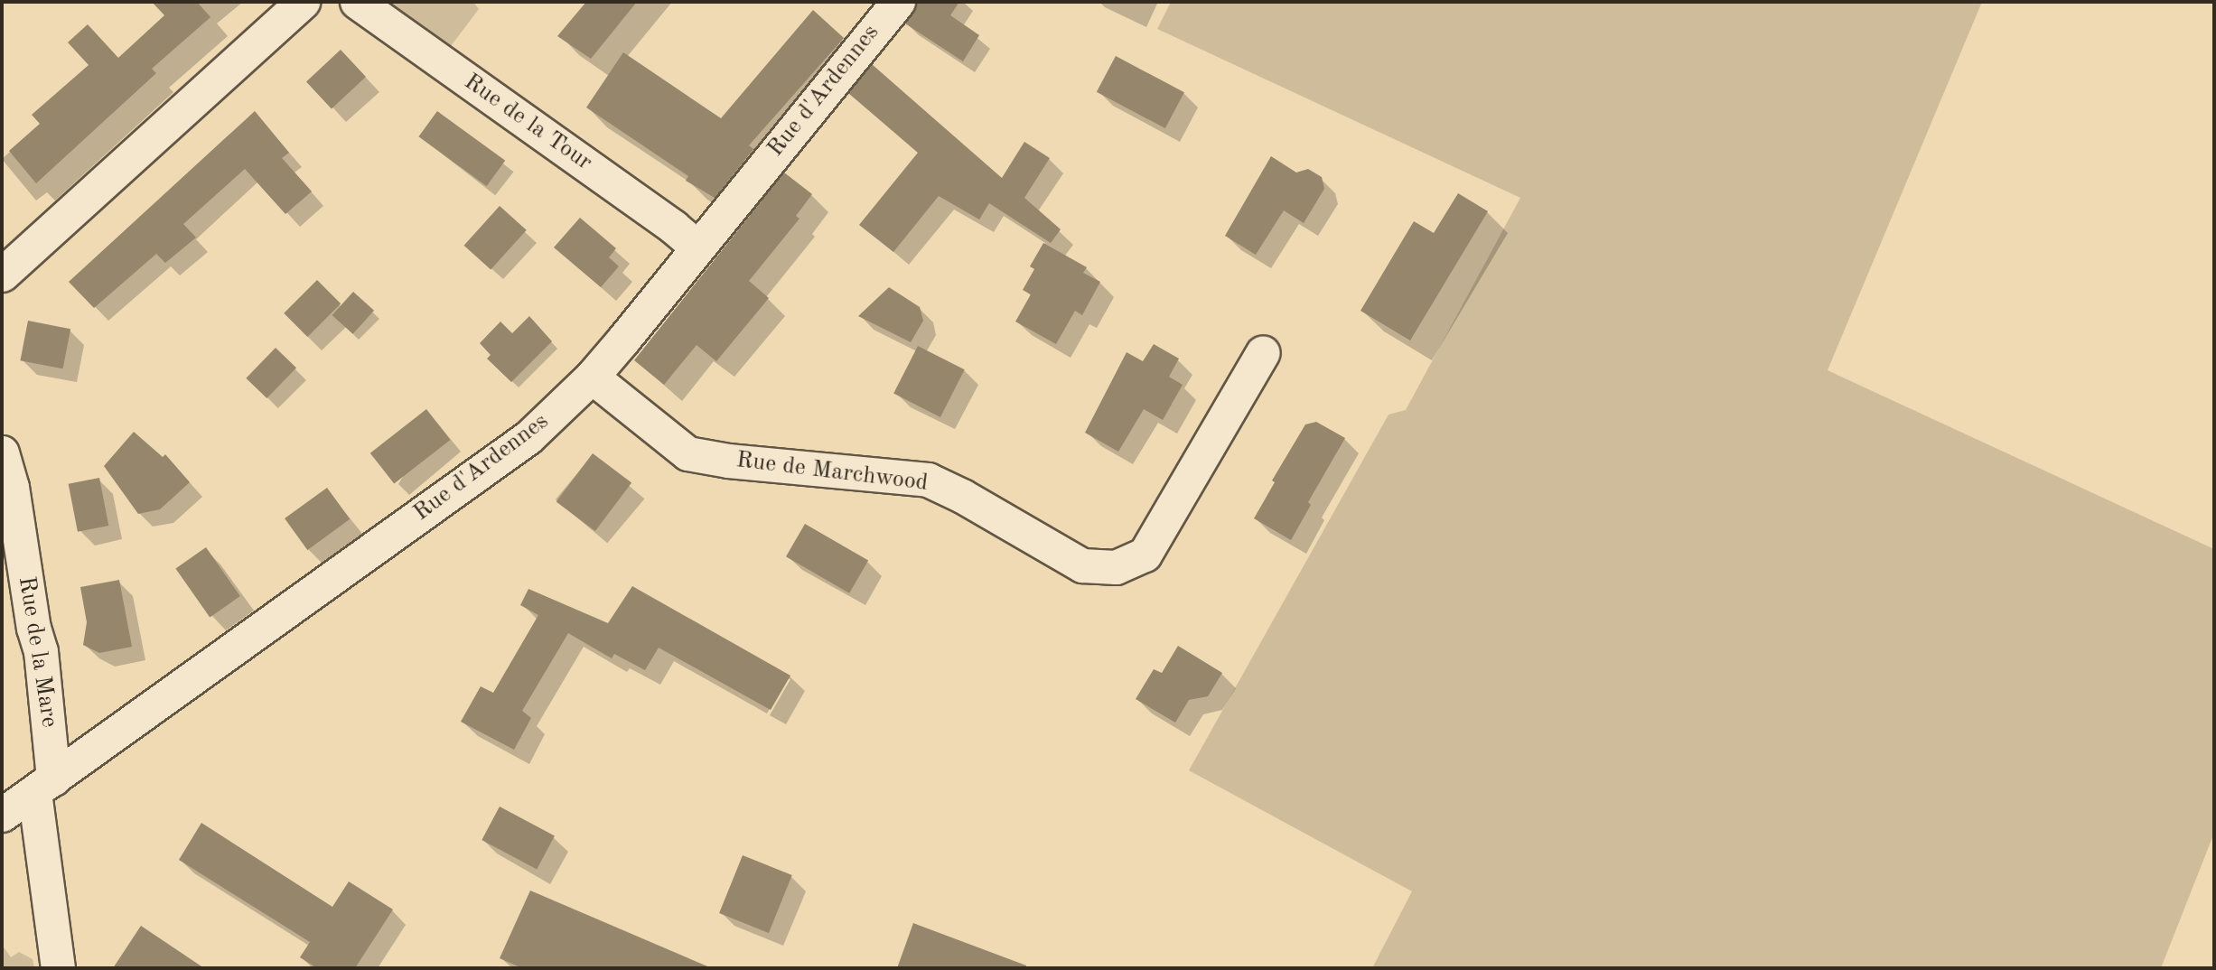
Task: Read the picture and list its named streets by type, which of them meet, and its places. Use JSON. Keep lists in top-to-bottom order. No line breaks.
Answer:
{"streets":{"street":["Rue d'Ardennes","Rue de la Tour","Rue de Marchwood","Rue de la Mare"]},"crossings":[["Rue d'Ardennes","Rue de la Tour"],["Rue d'Ardennes","Rue de Marchwood"],["Rue d'Ardennes","Rue de la Mare"]]}
